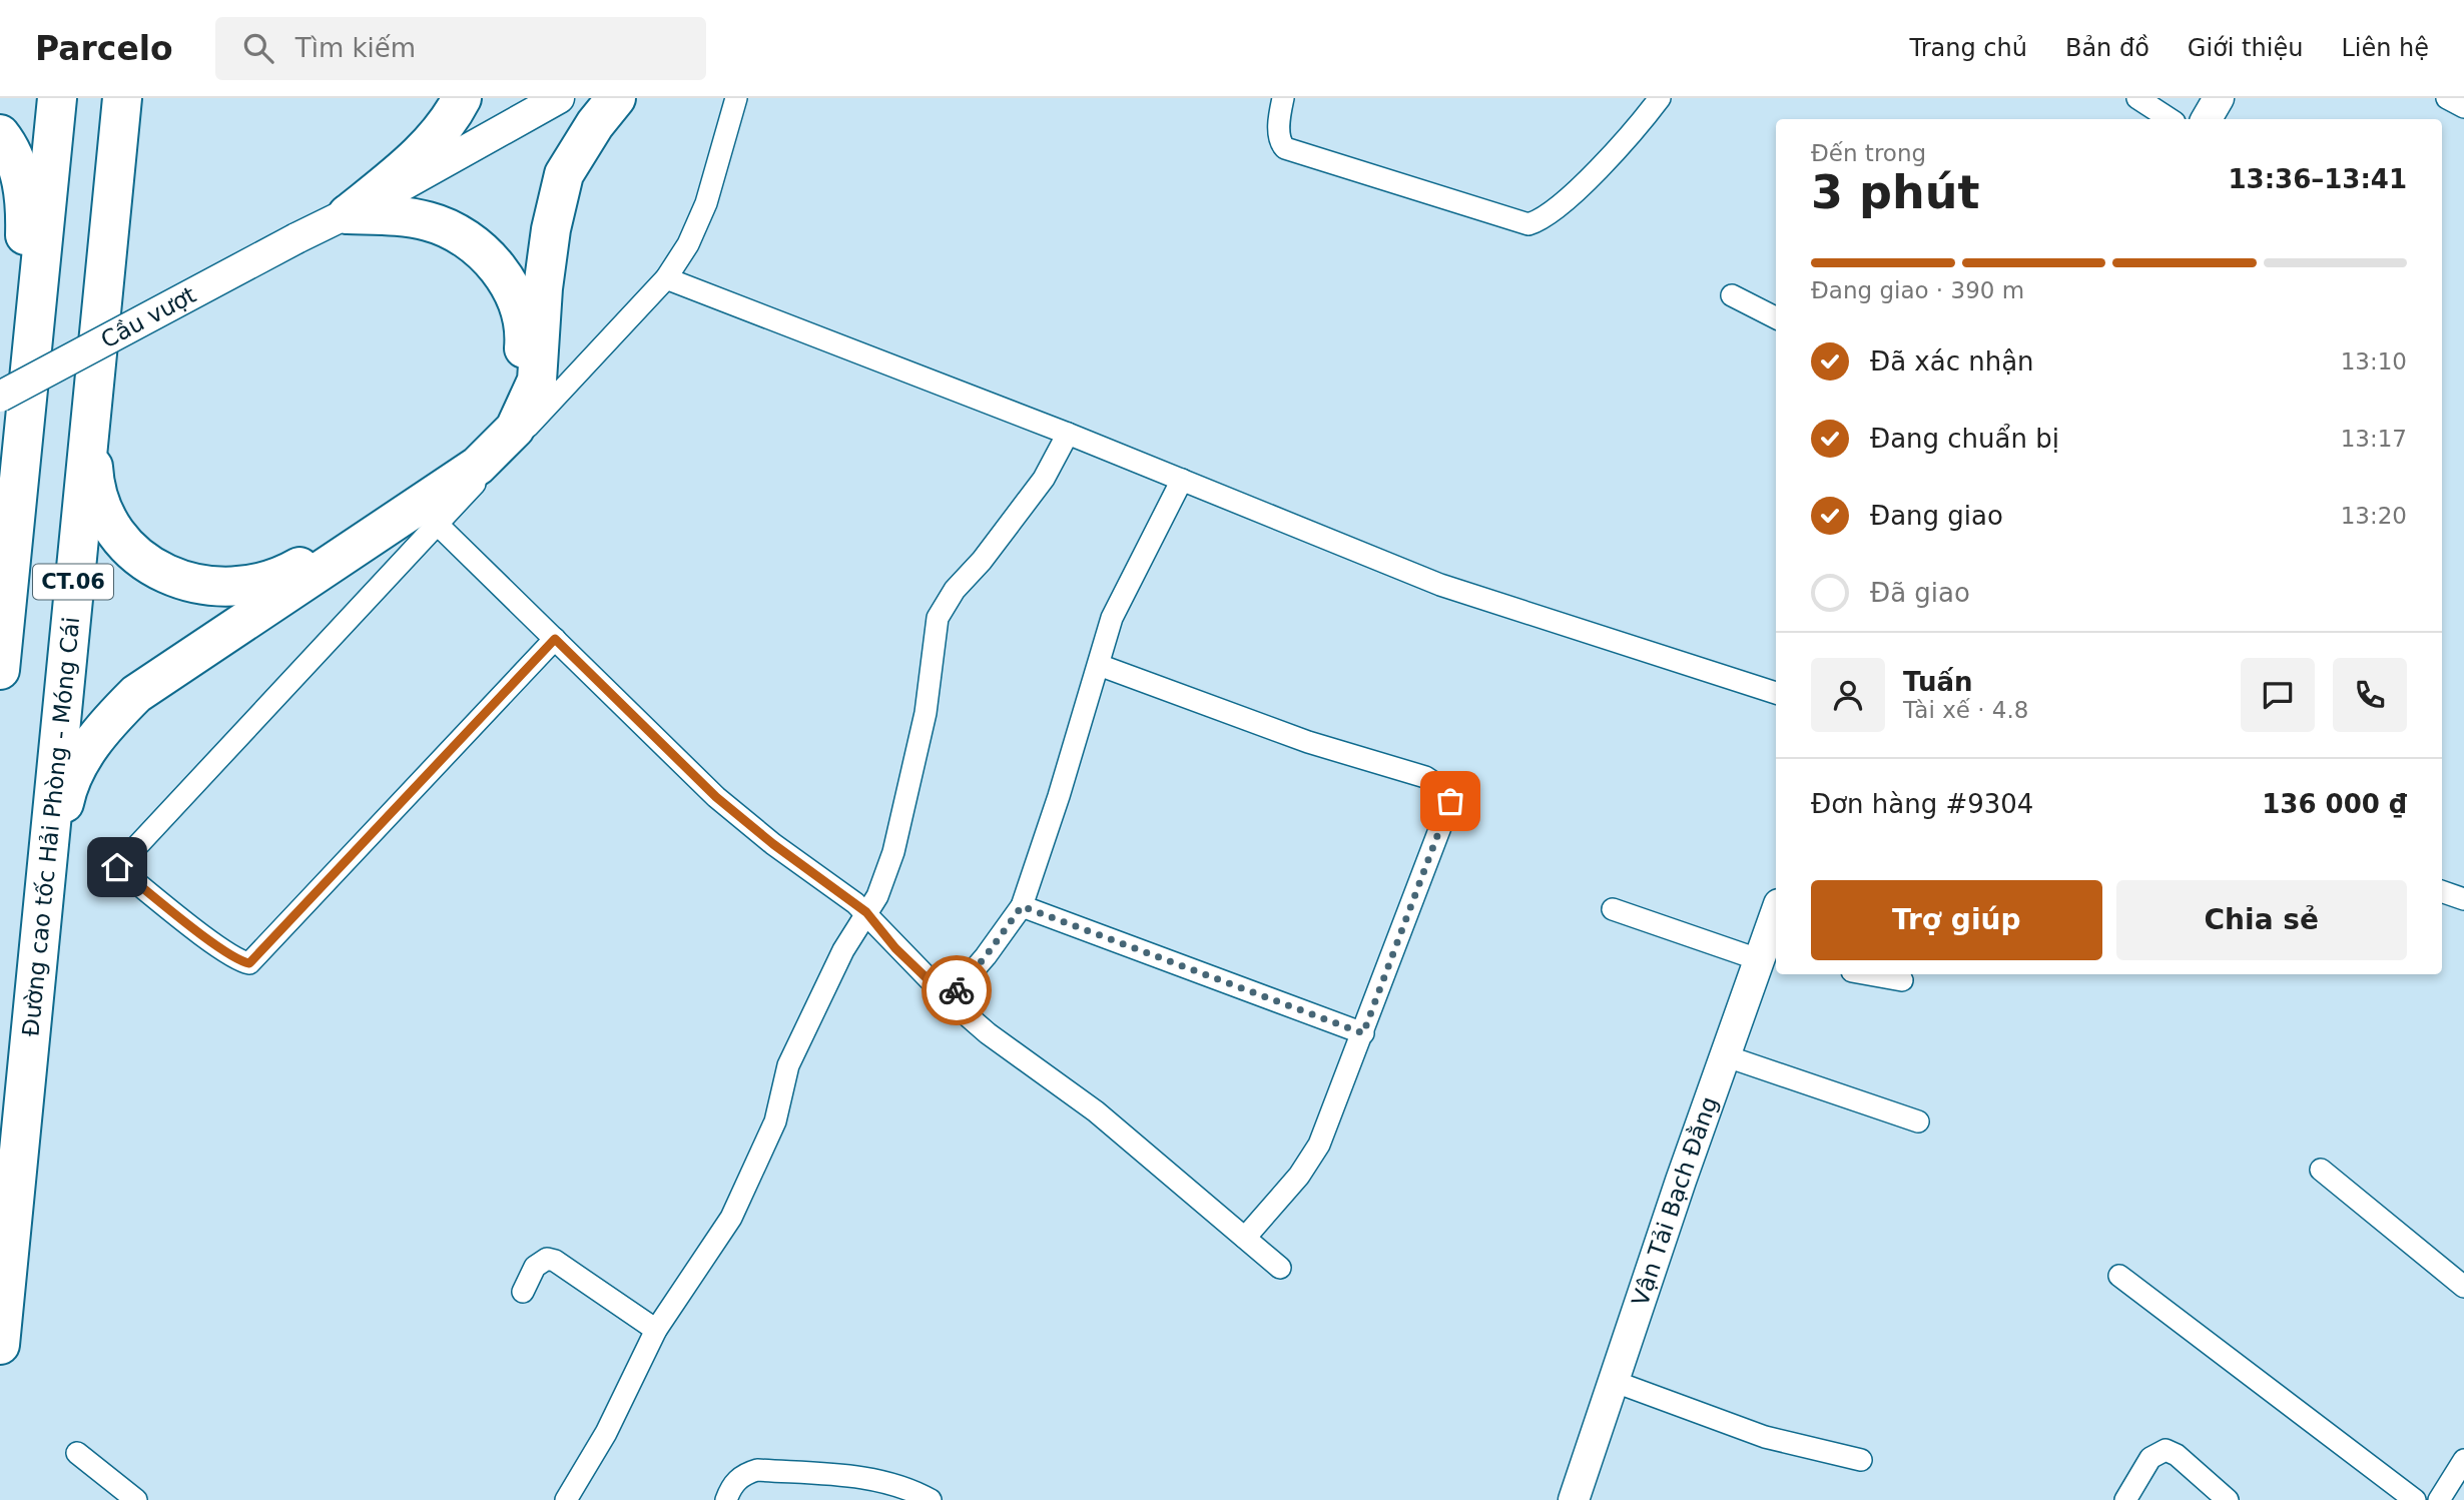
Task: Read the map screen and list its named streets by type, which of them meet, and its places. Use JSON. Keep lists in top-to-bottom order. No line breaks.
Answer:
{"streets":{"highway":["CT.06","Đường cao tốc Hải Phòng - Móng Cái"],"street":["Cầu vượt","Vận Tải Bạch Đằng"]},"crossings":[["Cầu vượt","CT.06"]],"page":{"header":"Parcelo","search":"Tìm kiếm","nav":["Trang chủ","Bản đồ","Giới thiệu","Liên hệ"],"heading":["3 phút","Đến trong","13:36–13:41"],"panel":["Tuấn","Tài xế · 4.8","Đơn hàng #9304","136 000 ₫"],"bar":"Đang giao · 390 m","list":[["Đã xác nhận","13:10"],["Đang chuẩn bị","13:17"],["Đang giao","13:20"],"Đã giao"],"buttons":["Trợ giúp","Chia sẻ"]}}
